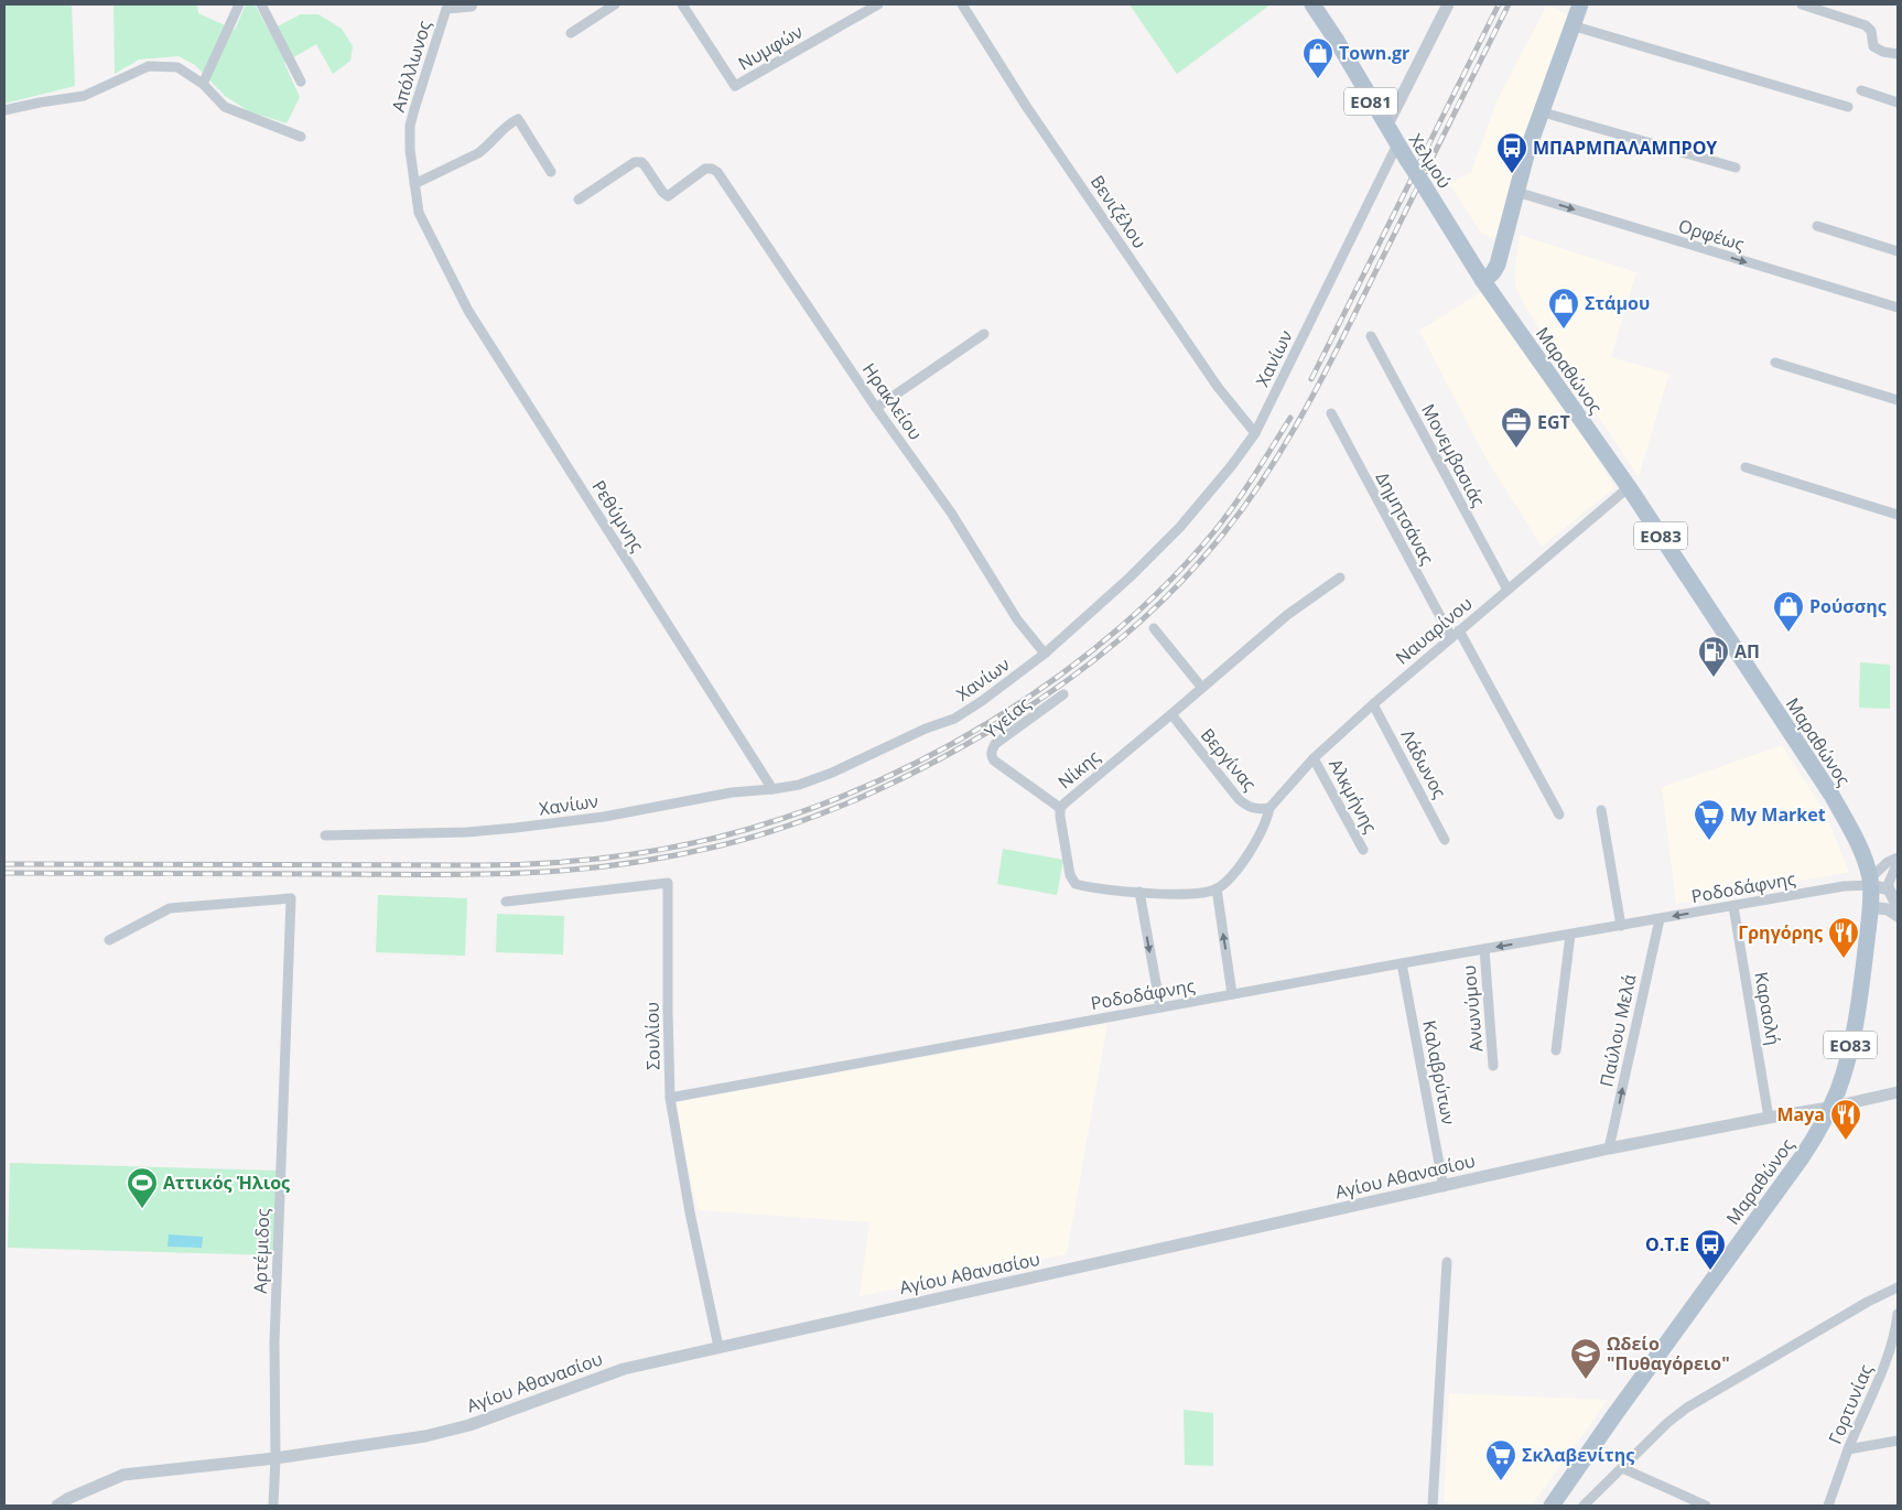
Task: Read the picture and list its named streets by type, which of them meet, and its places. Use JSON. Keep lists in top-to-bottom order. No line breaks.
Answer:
{"streets":{"main road":["ΕΟ81","Χελμού","Μαραθώνος","ΕΟ83"],"street":["Νυμφών","Απόλλωνος","Βενιζέλου","Ορφέως","Χανίων","Ηρακλείου","Μονεμβασιάς","Ρεθύμνης","Δημητσάνας","Ναυαρίνου","Υγείας","Βεργίνας","Λάδωνος","Νίκης","Αλκμήνης","Ροδοδάφνης","Ανωνύμου","Καραολή","Παύλου Μελά","Σουλίου","Καλαβρύτων","Αγίου Αθανασίου","Αρτέμιδος","Γορτυνίας"]},"crossings":[["Απόλλωνος","Ρεθύμνης"],["Χελμού","Χανίων"],["Χελμού","Μαραθώνος"],["Βενιζέλου","Χανίων"],["Χανίων","Ηρακλείου"],["Χανίων","Ρεθύμνης"],["Μαραθώνος","Ναυαρίνου"],["Μαραθώνος","Ροδοδάφνης"],["Μαραθώνος","Αγίου Αθανασίου"],["Μονεμβασιάς","Ναυαρίνου"],["Δημητσάνας","Ναυαρίνου"],["Ναυαρίνου","Βεργίνας"],["Ναυαρίνου","Λάδωνος"],["Ναυαρίνου","Αλκμήνης"],["Υγείας","Νίκης"],["Βεργίνας","Νίκης"],["Ροδοδάφνης","Ανωνύμου"],["Ροδοδάφνης","Καραολή"],["Ροδοδάφνης","Παύλου Μελά"],["Ροδοδάφνης","Σουλίου"],["Ροδοδάφνης","Καλαβρύτων"],["Καραολή","Αγίου Αθανασίου"],["Παύλου Μελά","Αγίου Αθανασίου"],["Σουλίου","Αγίου Αθανασίου"],["Καλαβρύτων","Αγίου Αθανασίου"],["Αγίου Αθανασίου","Αρτέμιδος"]],"places":{"shop":["Town.gr","Στάμου","Ρούσσης"],"bus stop":["ΜΠΑΡΜΠΑΛΑΜΠΡΟΥ","Ο.Τ.Ε"],"office":["EGT"],"fuel station":["ΑΠ"],"supermarket":["My Market","Σκλαβενίτης"],"restaurant":["Γρηγόρης","Maya"],"sports":["Αττικός Ήλιος"],"school or university":["Ωδείο \"Πυθαγόρειο\""]}}
